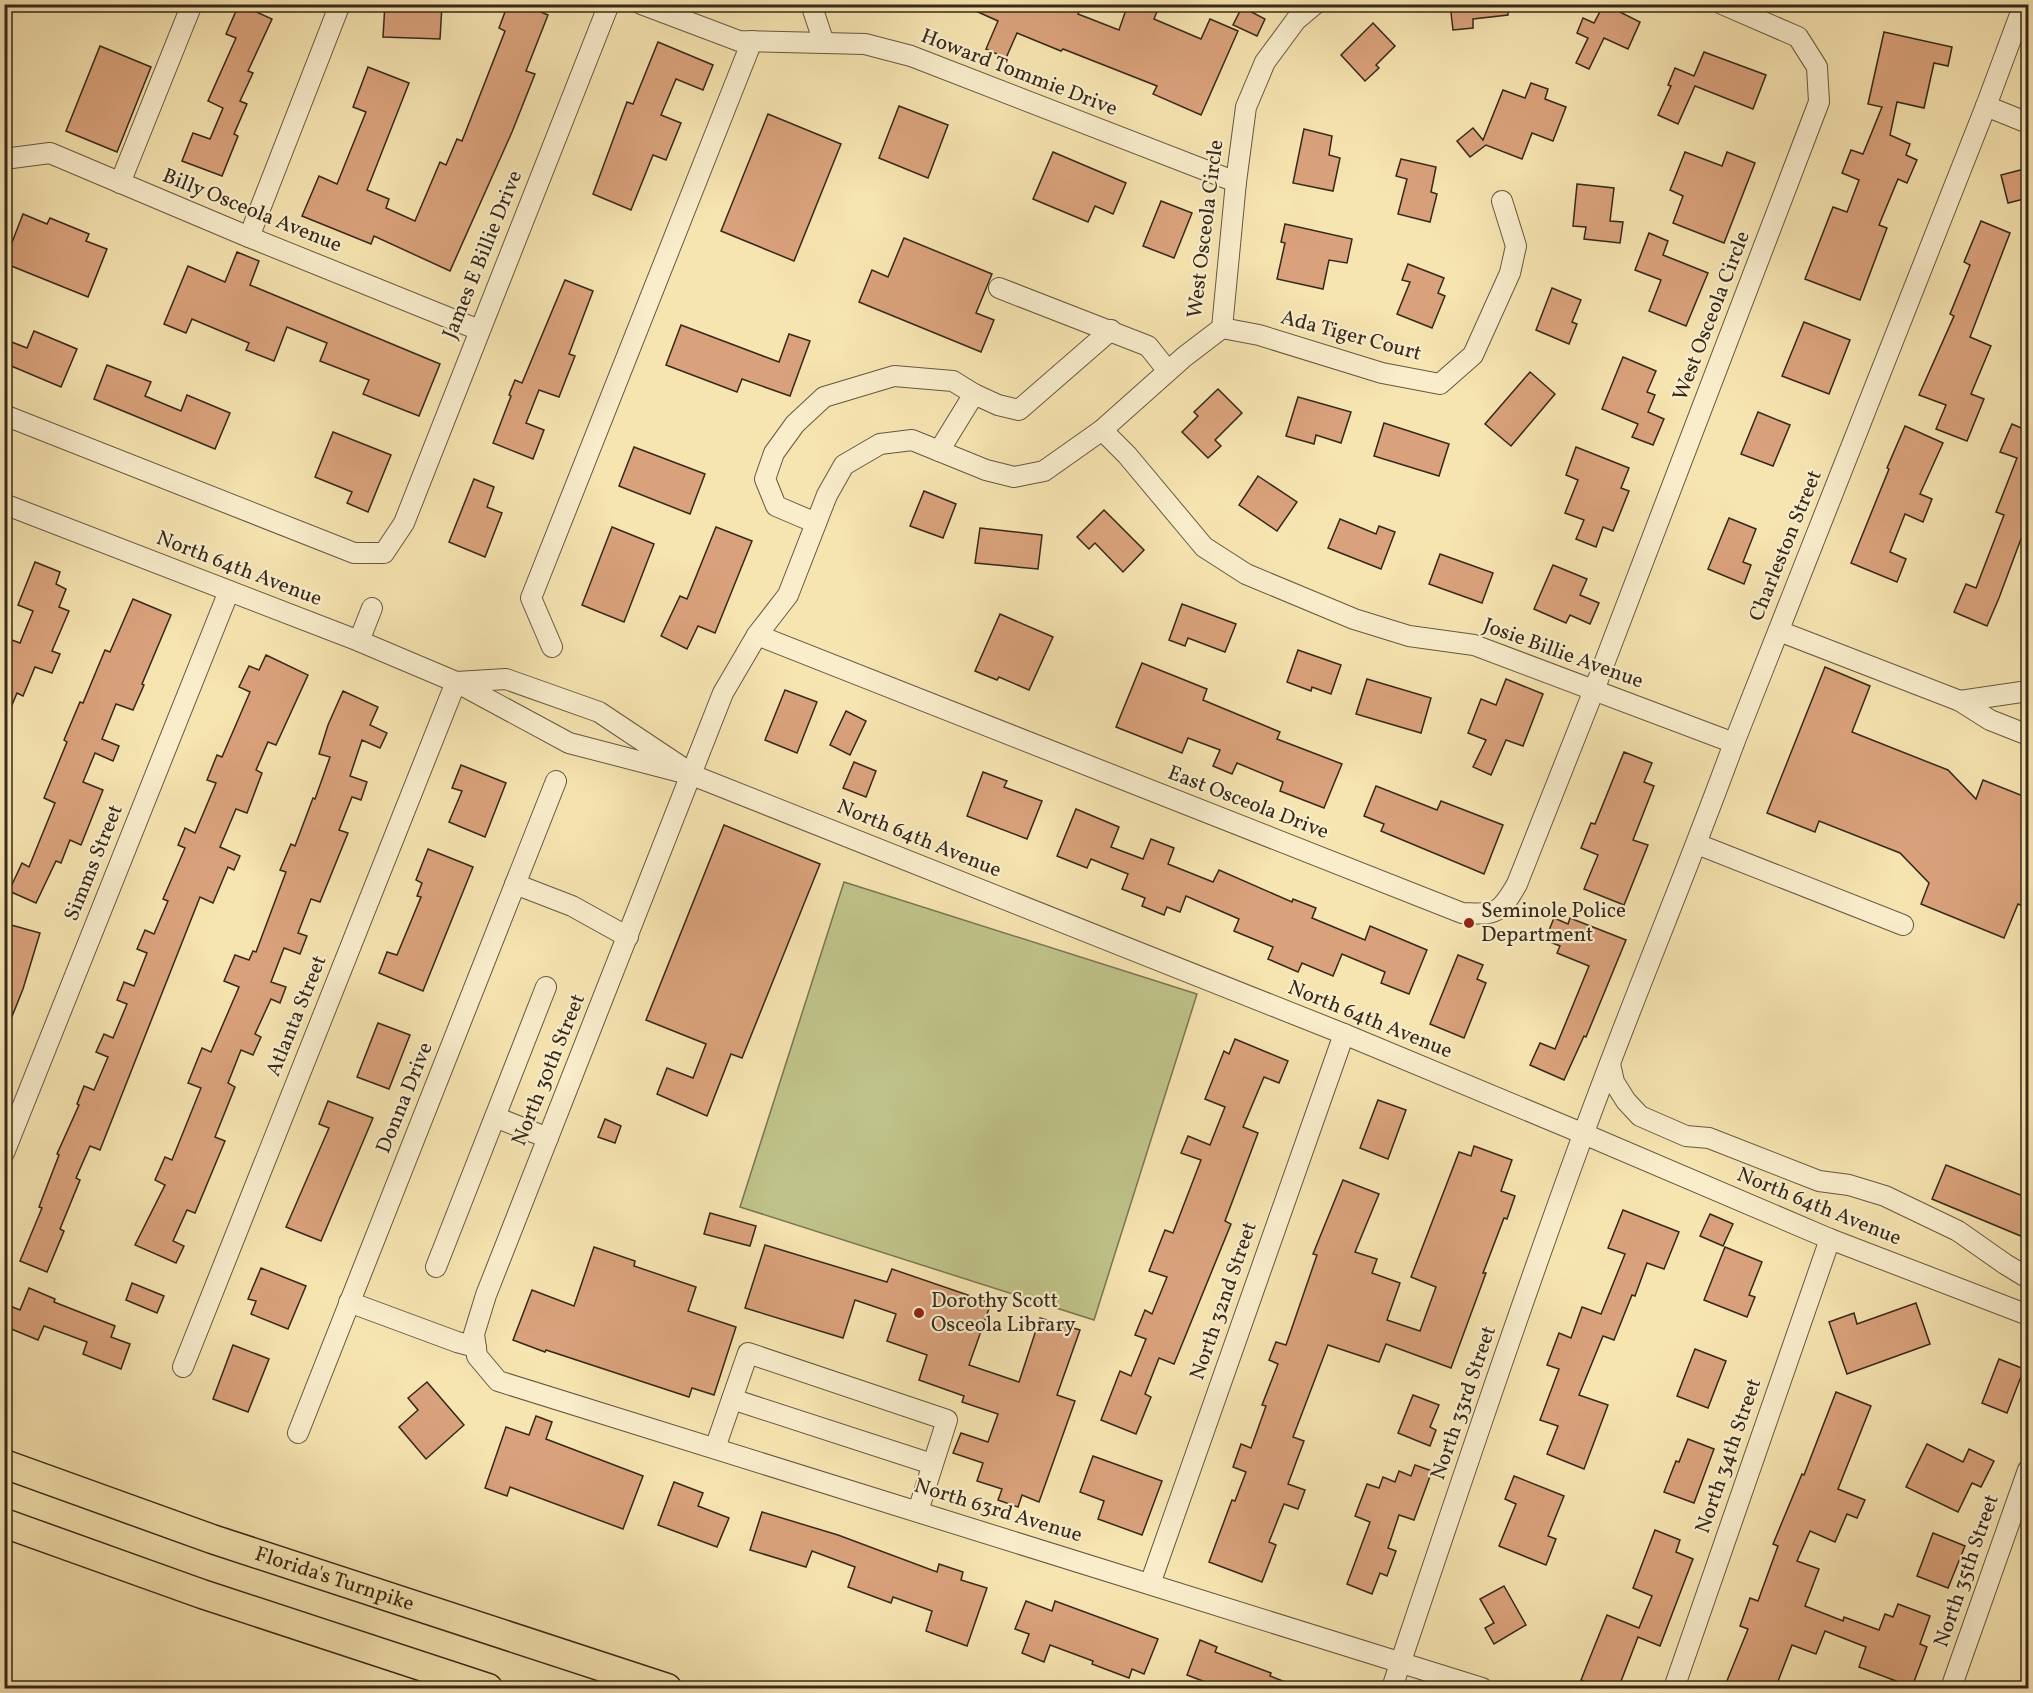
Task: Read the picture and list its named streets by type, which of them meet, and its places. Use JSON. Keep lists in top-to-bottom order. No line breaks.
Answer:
{"streets":{"highway":["Florida's Turnpike"],"street":["Howard Tommie Drive","Billy Osceola Avenue","West Osceola Circle","James E Billie Drive","Ada Tiger Court","Charleston Street","North 64th Avenue","Josie Billie Avenue","East Osceola Drive","Simms Street","Atlanta Street","North 30th Street","Donna Drive","North 32nd Street","North 33rd Street","North 34th Street","North 63rd Avenue","North 35th Street"]},"crossings":[["Howard Tommie Drive","West Osceola Circle"],["Billy Osceola Avenue","James E Billie Drive"],["West Osceola Circle","Ada Tiger Court"],["West Osceola Circle","Josie Billie Avenue"],["West Osceola Circle","East Osceola Drive"],["Charleston Street","Josie Billie Avenue"],["Charleston Street","North 33rd Street"],["North 64th Avenue","Simms Street"],["North 64th Avenue","Atlanta Street"],["North 64th Avenue","North 30th Street"],["North 64th Avenue","North 32nd Street"],["North 64th Avenue","North 33rd Street"],["North 64th Avenue","North 34th Street"],["Josie Billie Avenue","East Osceola Drive"],["North 30th Street","North 63rd Avenue"],["North 32nd Street","North 63rd Avenue"],["North 33rd Street","North 63rd Avenue"]],"places":["Seminole Police Department","Dorothy Scott Osceola Library"]}
